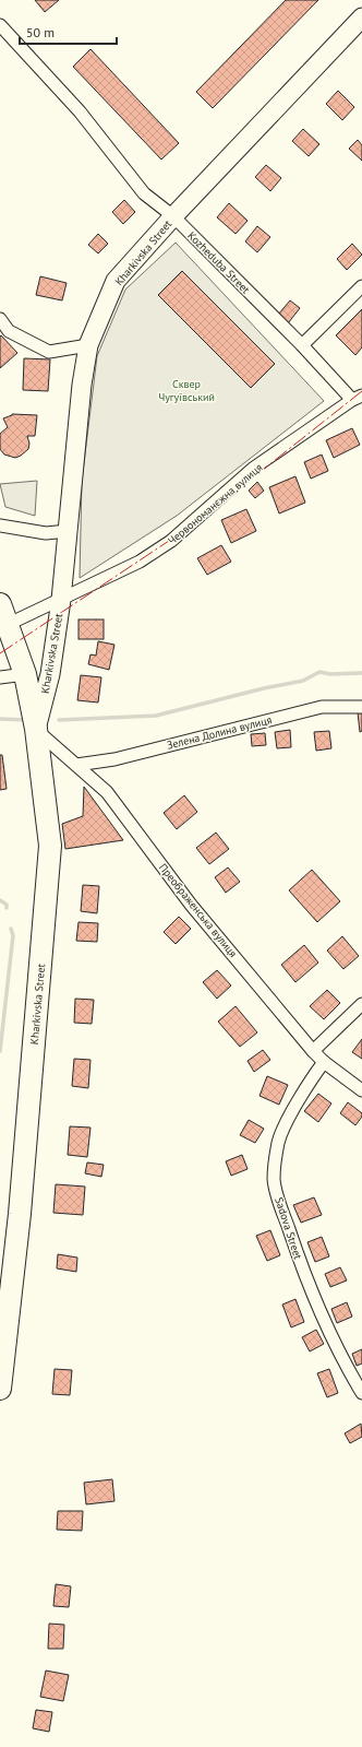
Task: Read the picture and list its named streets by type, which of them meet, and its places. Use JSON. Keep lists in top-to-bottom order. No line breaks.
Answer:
{"streets":{"highway":["Kharkivska Street"],"street":["Kozheduba Street","Червономанєжна вулиця","Зелена Долина вулиця","Преображенська вулиця","Sadova Street"]},"crossings":[["Kharkivska Street","Kozheduba Street"],["Kharkivska Street","Червономанєжна вулиця"],["Kharkivska Street","Преображенська вулиця"],["Kozheduba Street","Червономанєжна вулиця"],["Зелена Долина вулиця","Преображенська вулиця"],["Преображенська вулиця","Sadova Street"]],"parks":["Сквер Чугуївський"],"scale_bar":"50 m"}
